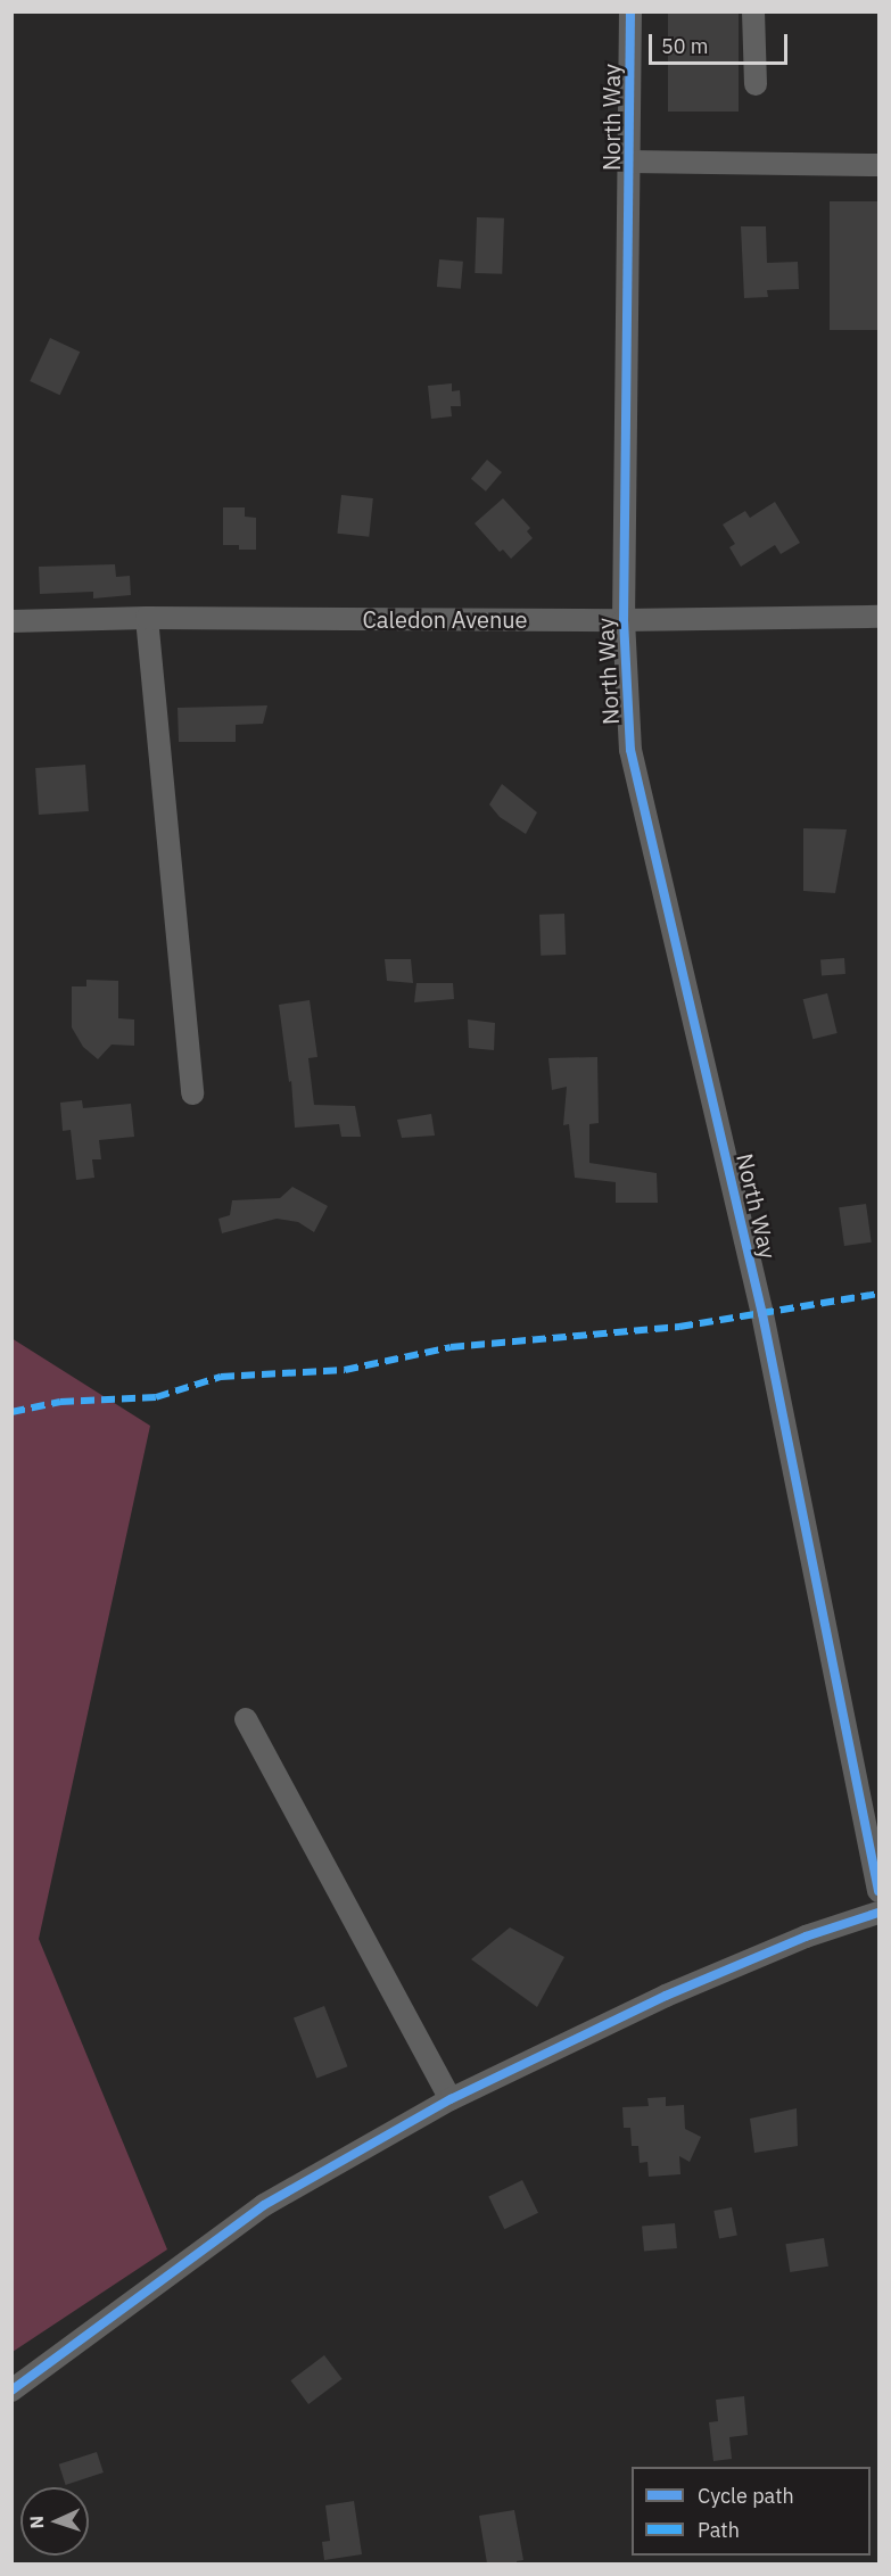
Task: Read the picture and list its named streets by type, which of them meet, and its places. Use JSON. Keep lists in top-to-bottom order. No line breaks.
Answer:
{"streets":{"street":["North Way","Caledon Avenue"]},"crossings":[["North Way","Caledon Avenue"]],"legend":["Cycle path","Path"],"scale_bar":"50 m","north":"left"}
